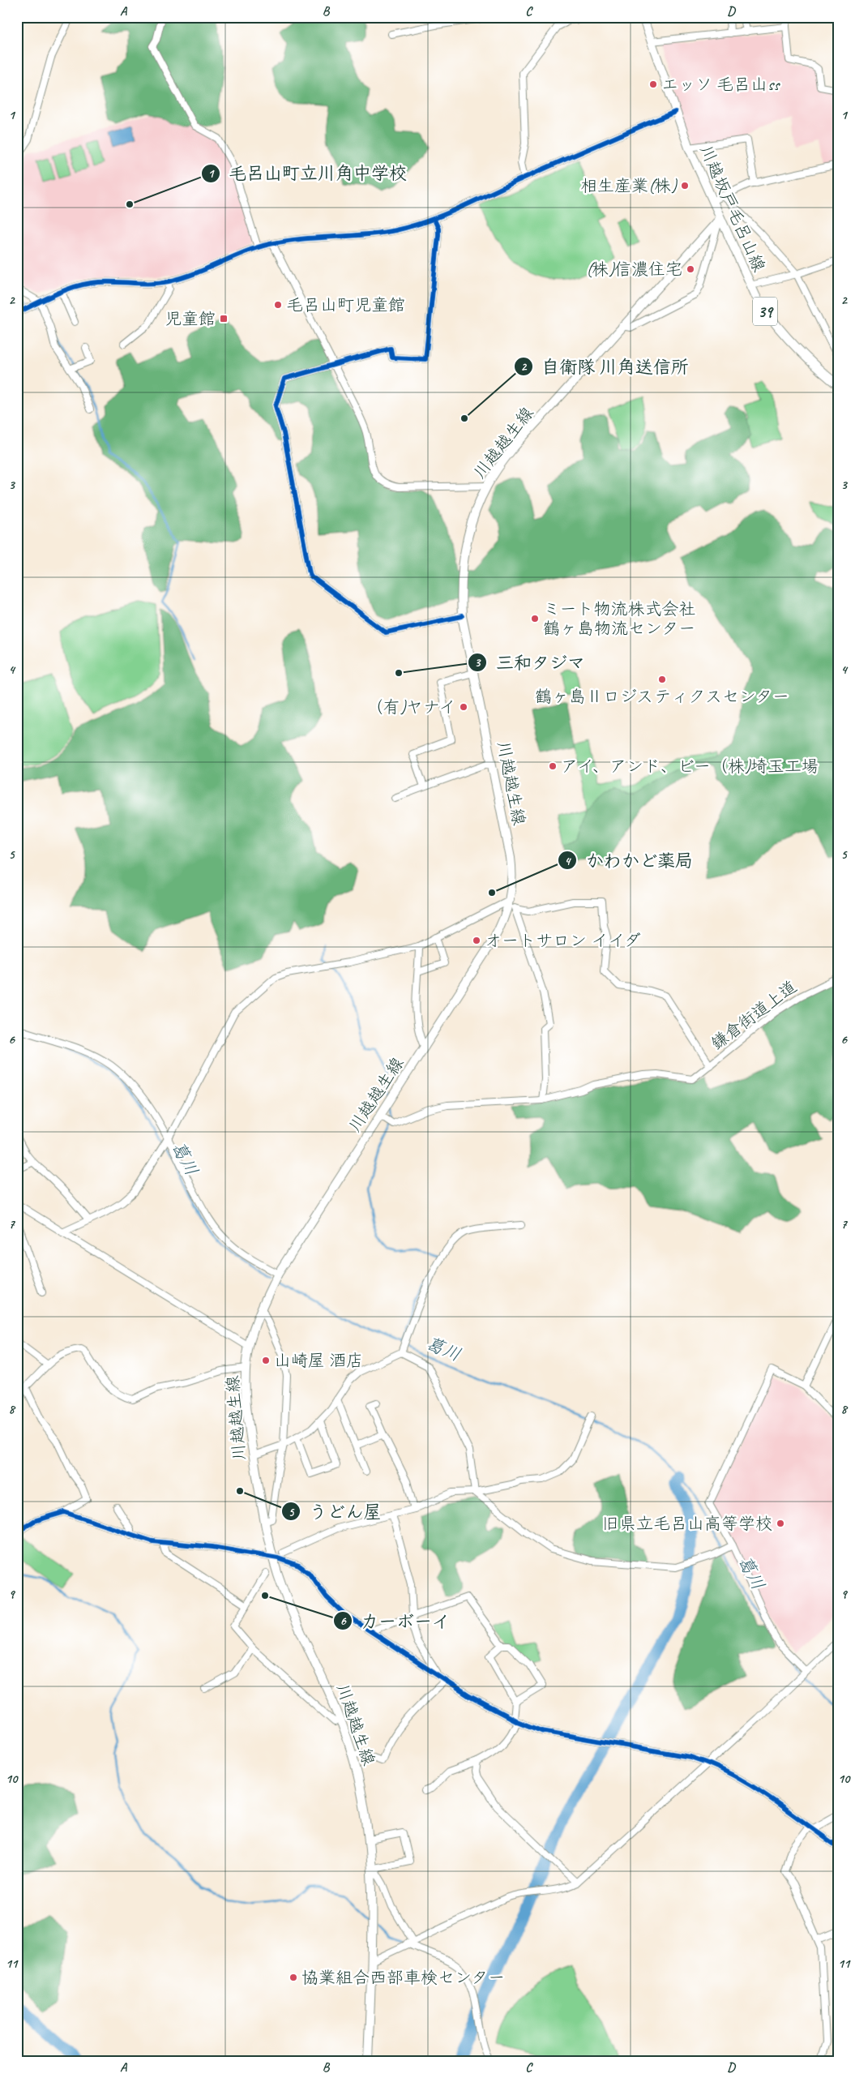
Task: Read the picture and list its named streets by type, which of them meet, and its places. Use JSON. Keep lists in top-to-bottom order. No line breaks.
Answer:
{"streets":{"main road":["川越坂戸毛呂山線","39","川越越生線"],"street":["鎌倉街道上道"]},"crossings":[["川越坂戸毛呂山線","川越越生線"],["川越越生線","鎌倉街道上道"]],"water":["葛川"],"places":{"other":["エッソ 毛呂山ss","相生産業(株)","毛呂山町立川角中学校","(株)信濃住宅","毛呂山町児童館","自衛隊 川角送信所","ミート物流株式会社 鶴ヶ島物流センター","三和タジマ","鶴ヶ島Ⅱロジスティクスセンター","（有)ヤナイ","アイ、アンド、ビー（株)埼玉工場","かわかど薬局","オートサロン イイダ","山崎屋 酒店","うどん屋","旧県立毛呂山高等学校","カーボーイ","協業組合西部車検センター"],"transit":["児童館"]},"grid":{"columns":["A","B","C","D"],"rows":["1","2","3","4","5","6","7","8","9","10","11"]}}
